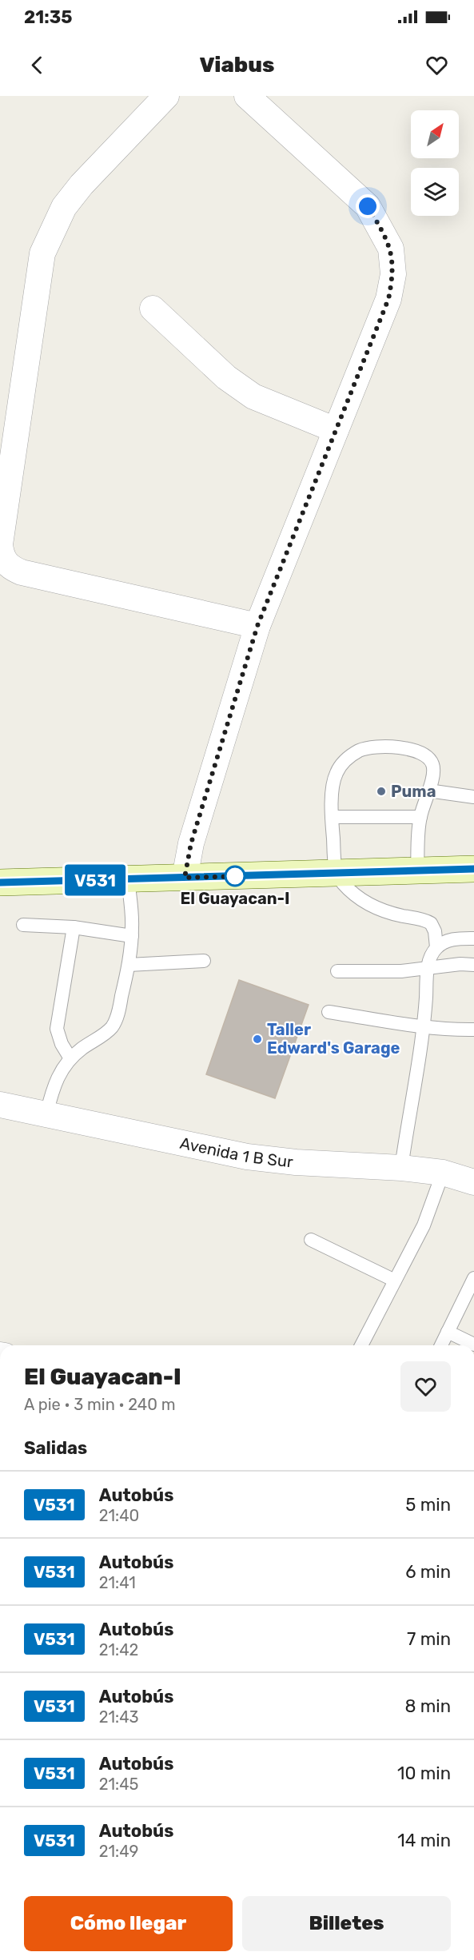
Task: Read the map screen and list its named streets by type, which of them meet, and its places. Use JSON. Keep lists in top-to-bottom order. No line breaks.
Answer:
{"streets":{"street":["Avenida 1 B Sur"]},"places":["Puma","El Guayacan-I","Taller Edward's Garage"],"lines":["bus line V531"],"north":"top right","page":{"status":"21:35","header":"Viabus","on_map":"V531","heading":[["El Guayacan-I","A pie · 3 min · 240 m"],"Salidas"],"list":[{"mark":"V531","name":"Autobús","note":"21:40","value":"5 min"},{"mark":"V531","name":"Autobús","note":"21:41","value":"6 min"},{"mark":"V531","name":"Autobús","note":"21:42","value":"7 min"},{"mark":"V531","name":"Autobús","note":"21:43","value":"8 min"},{"mark":"V531","name":"Autobús","note":"21:45","value":"10 min"},{"mark":"V531","name":"Autobús","note":"21:49","value":"14 min"}],"buttons":["Cómo llegar","Billetes"]}}
